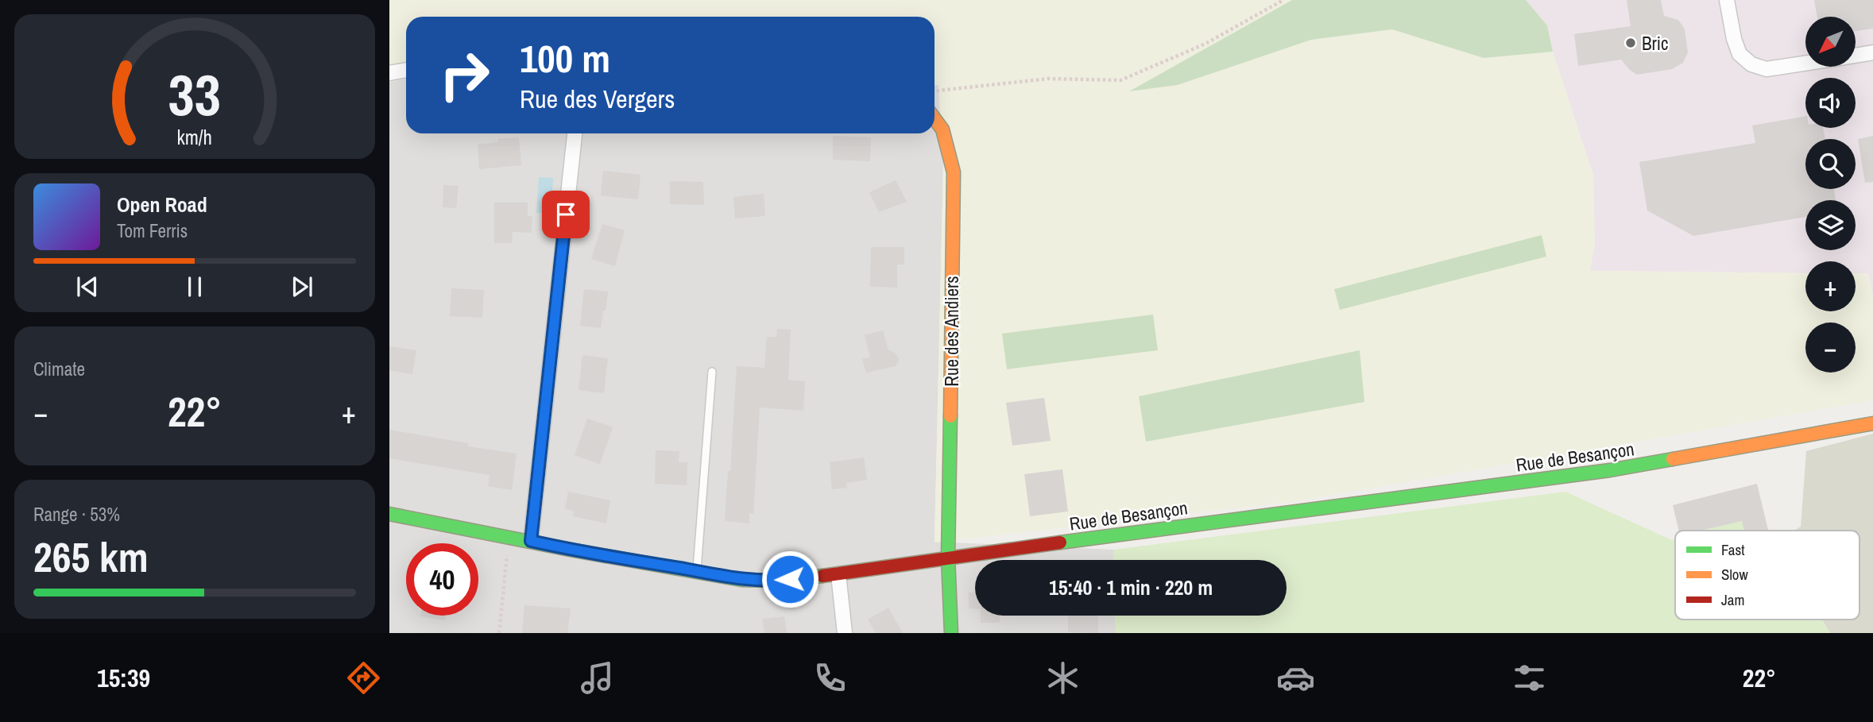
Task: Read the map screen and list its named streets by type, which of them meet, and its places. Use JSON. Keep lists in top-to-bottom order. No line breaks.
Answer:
{"streets":{"street":["Rue des Andiers","Rue de Besançon"]},"crossings":[["Rue des Andiers","Rue de Besançon"]],"places":["Bric"],"legend":["Fast","Slow","Jam"],"north":"bottom left","page":{"map_buttons":["+","−"],"turn":["100 m","Rue des Vergers"],"song":["Open Road","Tom Ferris"],"tile":["Climate",["Range · 53%","265 km"]],"heat":["−","22°","+"],"limit":"40","trip":"15:40 · 1 min · 220 m","tabs":["15:39","22°"],"gauge":["33","km/h"]}}
